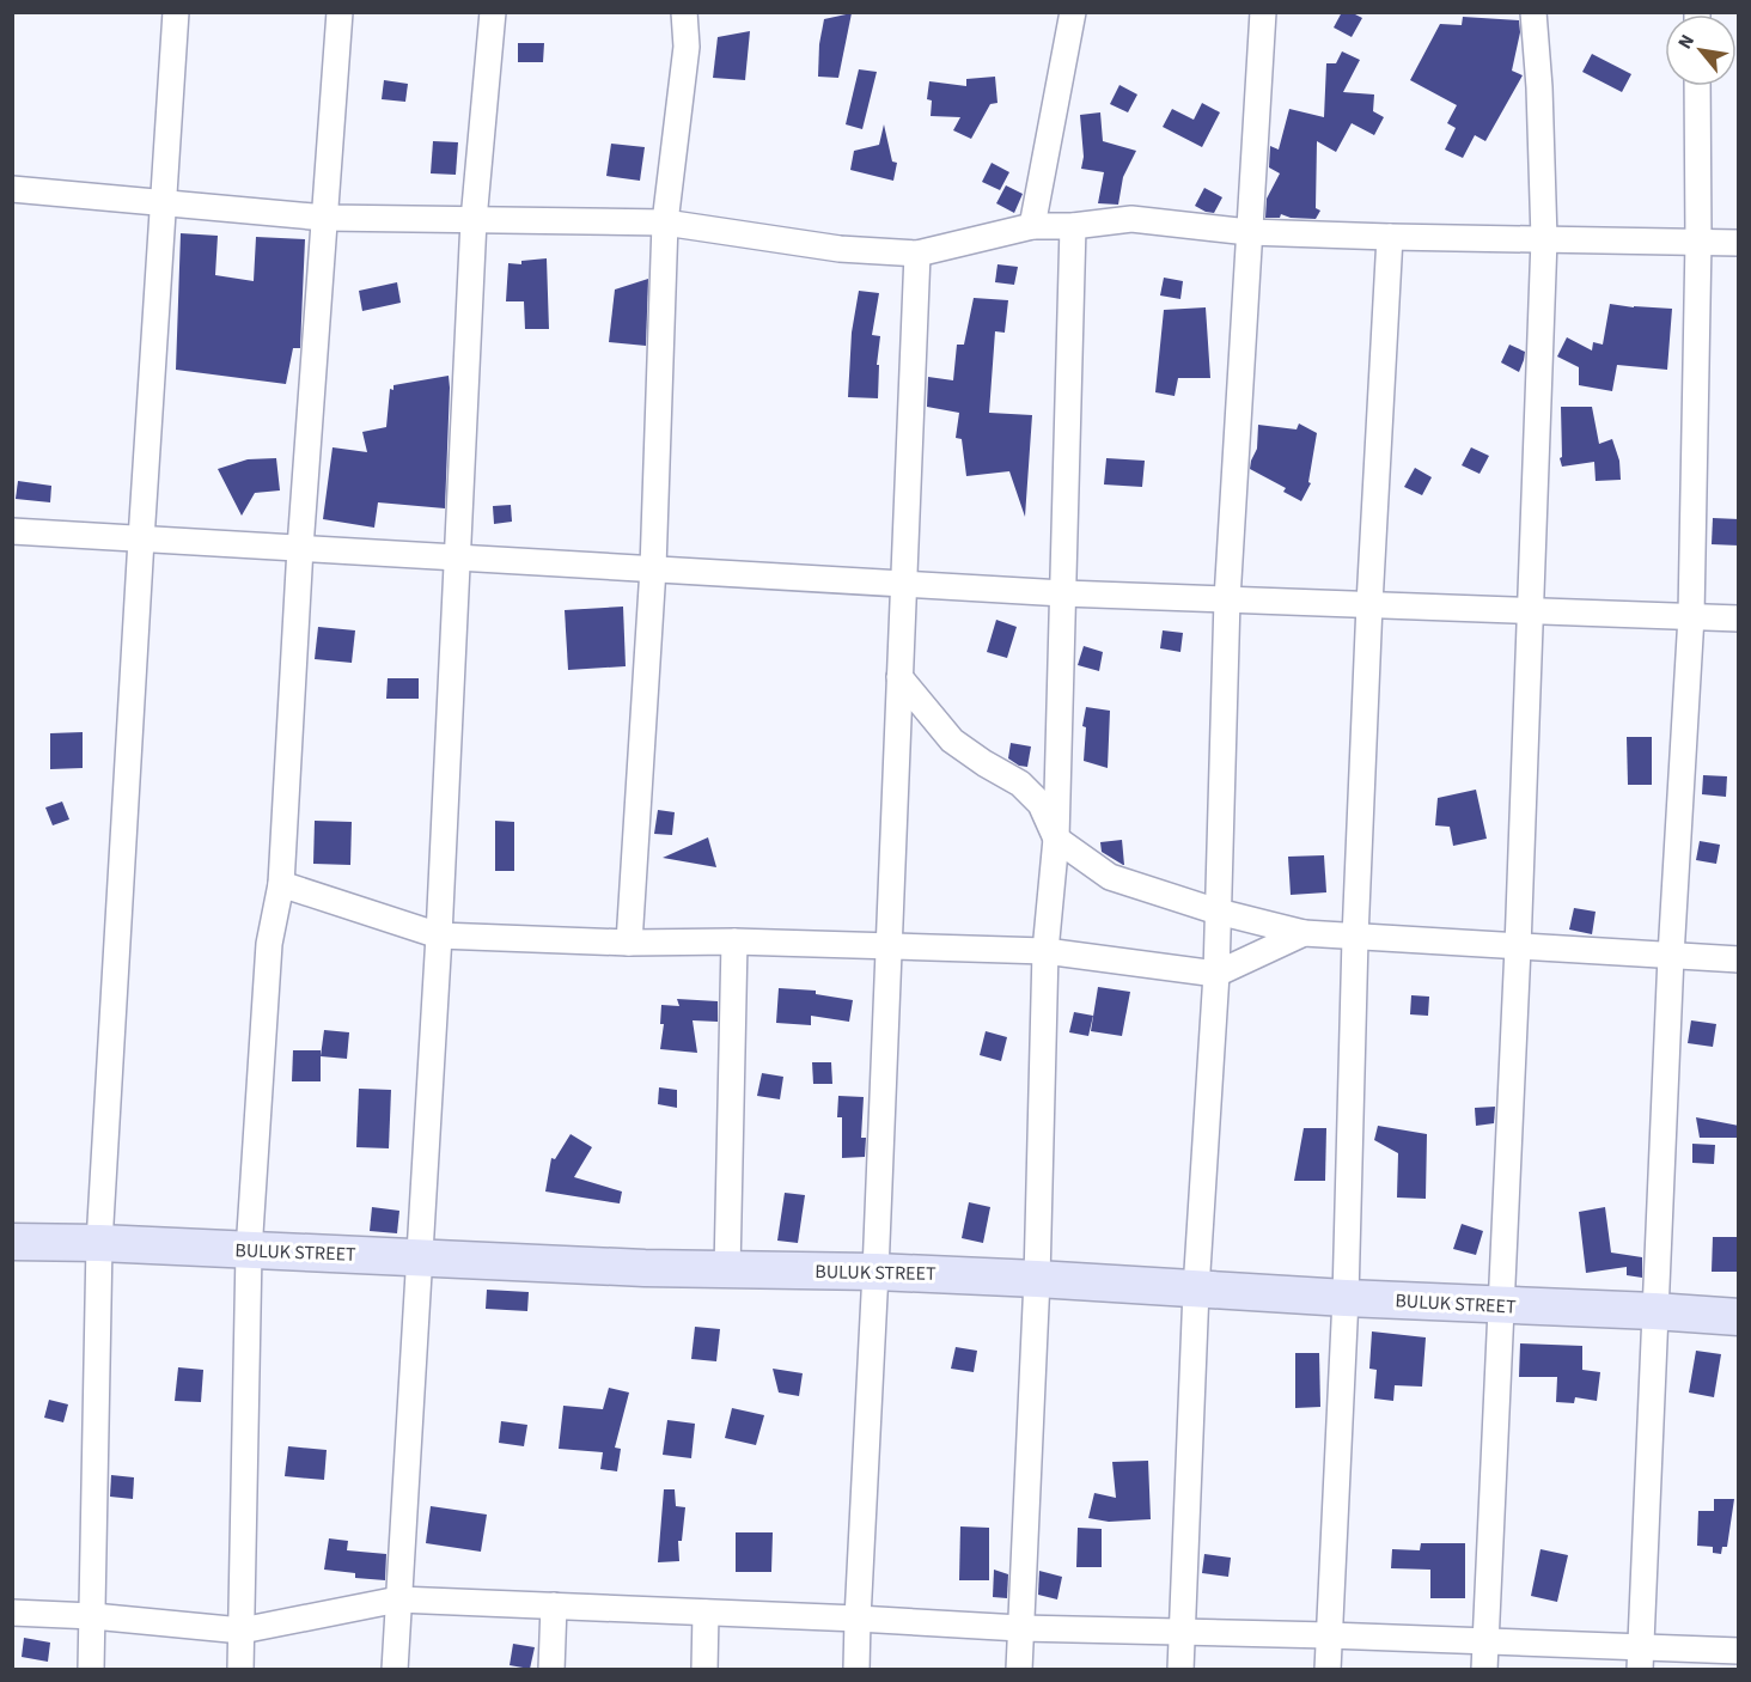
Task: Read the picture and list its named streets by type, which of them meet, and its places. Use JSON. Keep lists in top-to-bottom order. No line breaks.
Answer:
{"streets":{"street":["BULUK STREET"]},"north":"top left"}
